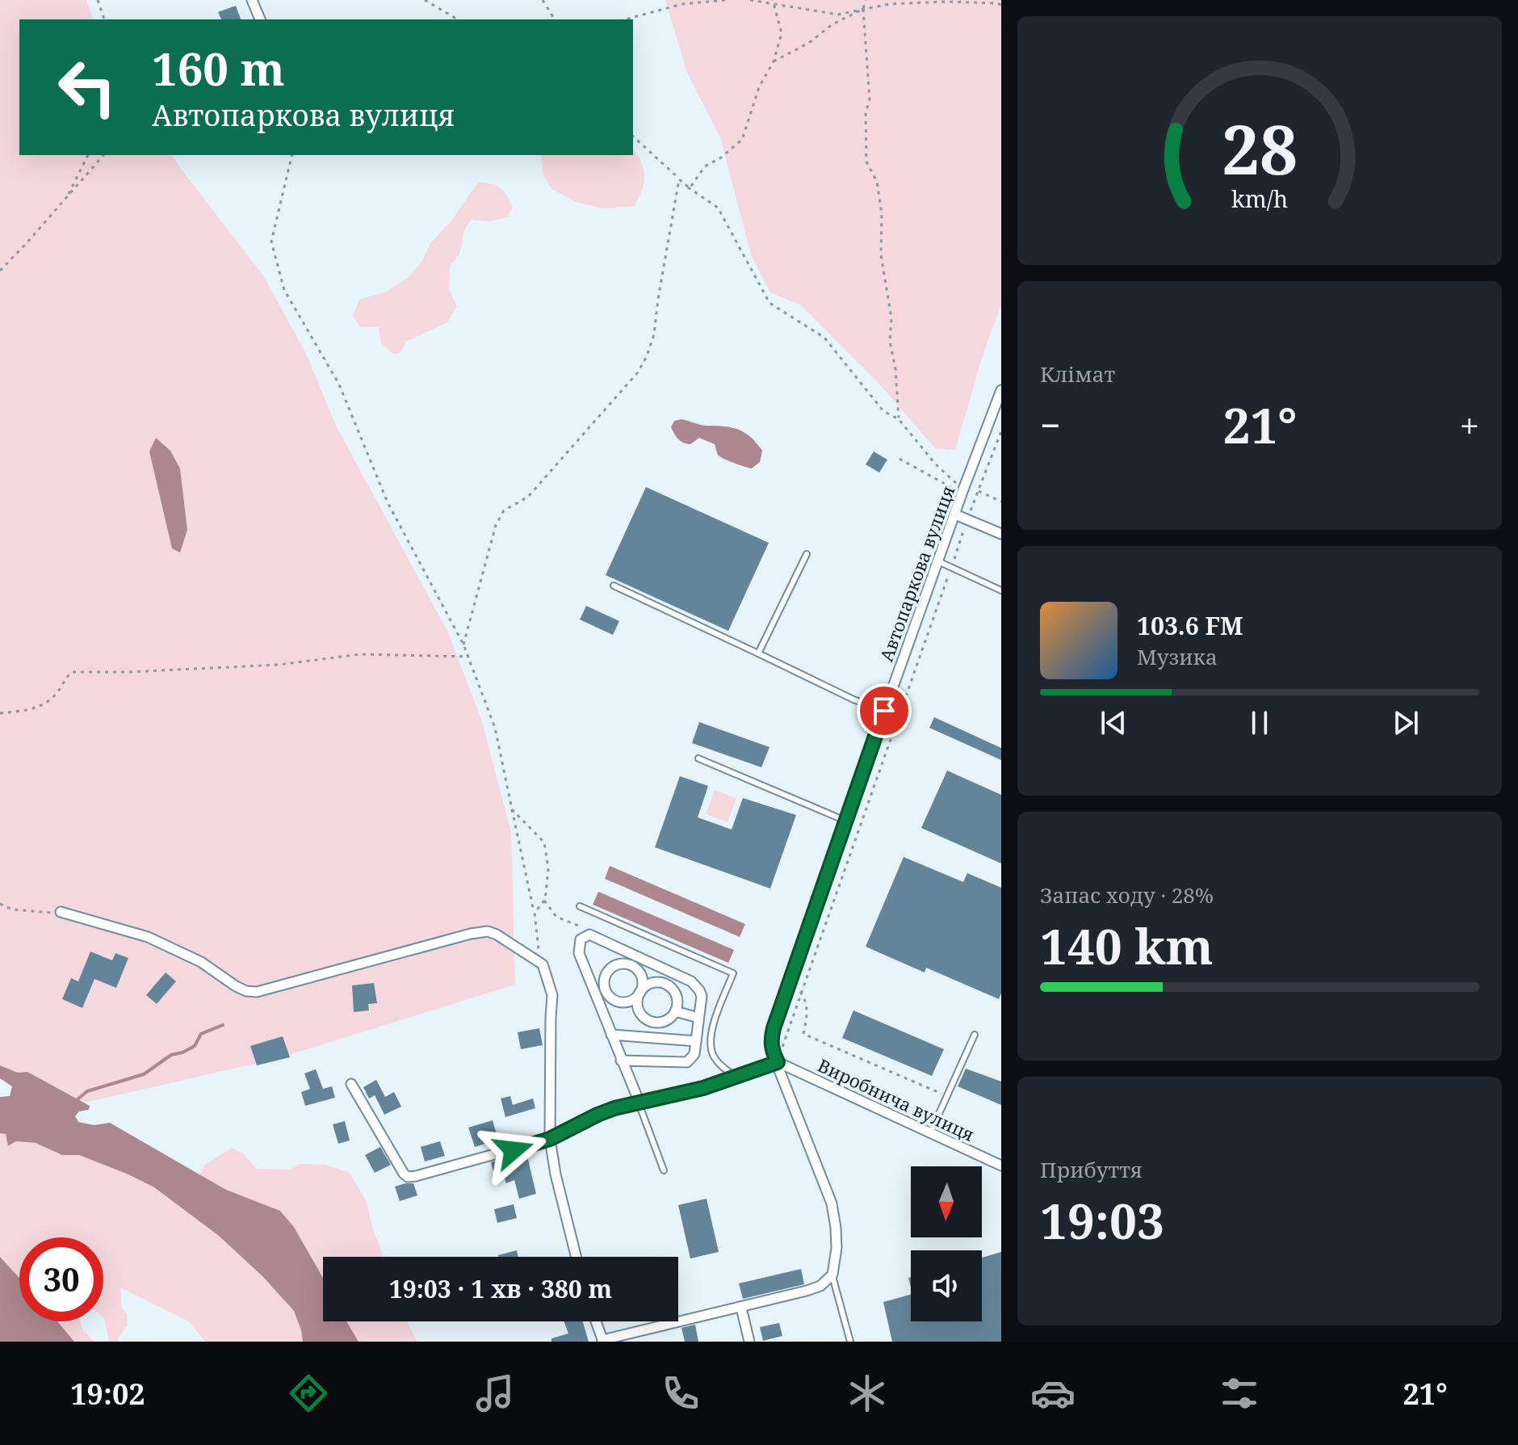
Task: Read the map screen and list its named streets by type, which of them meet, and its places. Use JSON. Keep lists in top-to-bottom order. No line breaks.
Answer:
{"streets":{"street":["Автопаркова вулиця","Виробнича вулиця"]},"crossings":[["Автопаркова вулиця","Виробнича вулиця"]],"north":"bottom","page":{"turn":["160 m","Автопаркова вулиця"],"tile":["Клімат",["Запас ходу · 28%","140 km"],["Прибуття","19:03"]],"heat":["−","21°","+"],"song":["103.6 FM","Музика"],"limit":"30","trip":"19:03 · 1 хв · 380 m","tabs":["19:02","21°"],"gauge":["28","km/h"]}}
